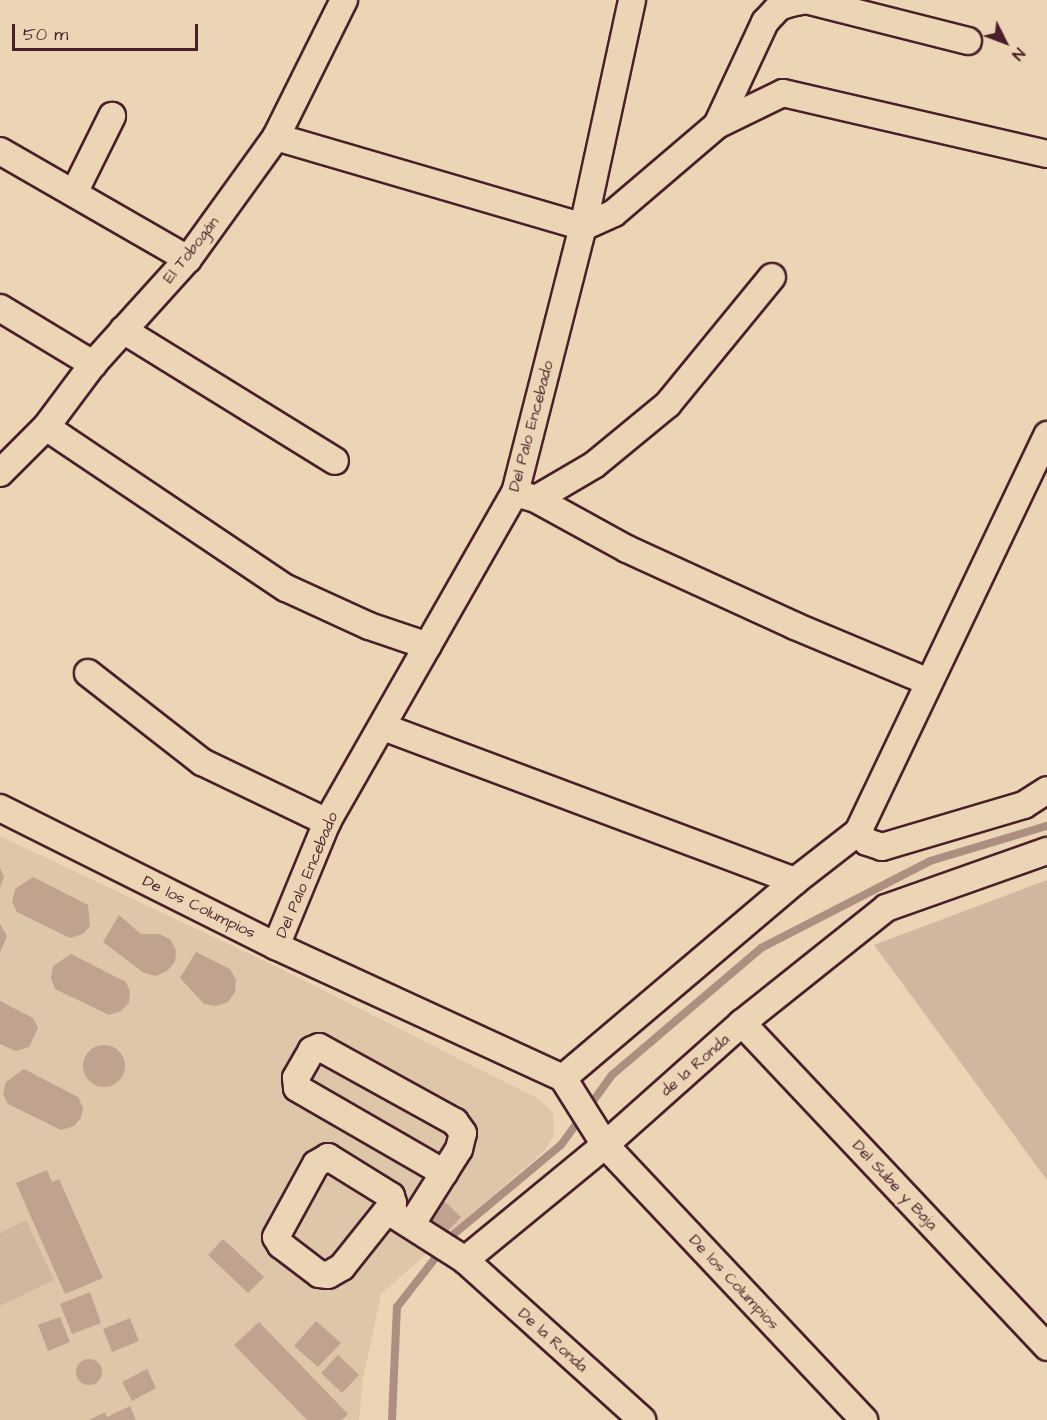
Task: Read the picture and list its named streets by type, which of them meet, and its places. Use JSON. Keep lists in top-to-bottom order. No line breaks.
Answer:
{"streets":{"street":["El Tobogán","Del Palo Encebado","De los Columpios","de la Ronda","Del Sube y Baja","De la Ronda"]},"crossings":[["Del Palo Encebado","De los Columpios"],["De los Columpios","de la Ronda"],["de la Ronda","Del Sube y Baja"],["de la Ronda","De la Ronda"]],"scale_bar":"50 m","north":"bottom right"}
